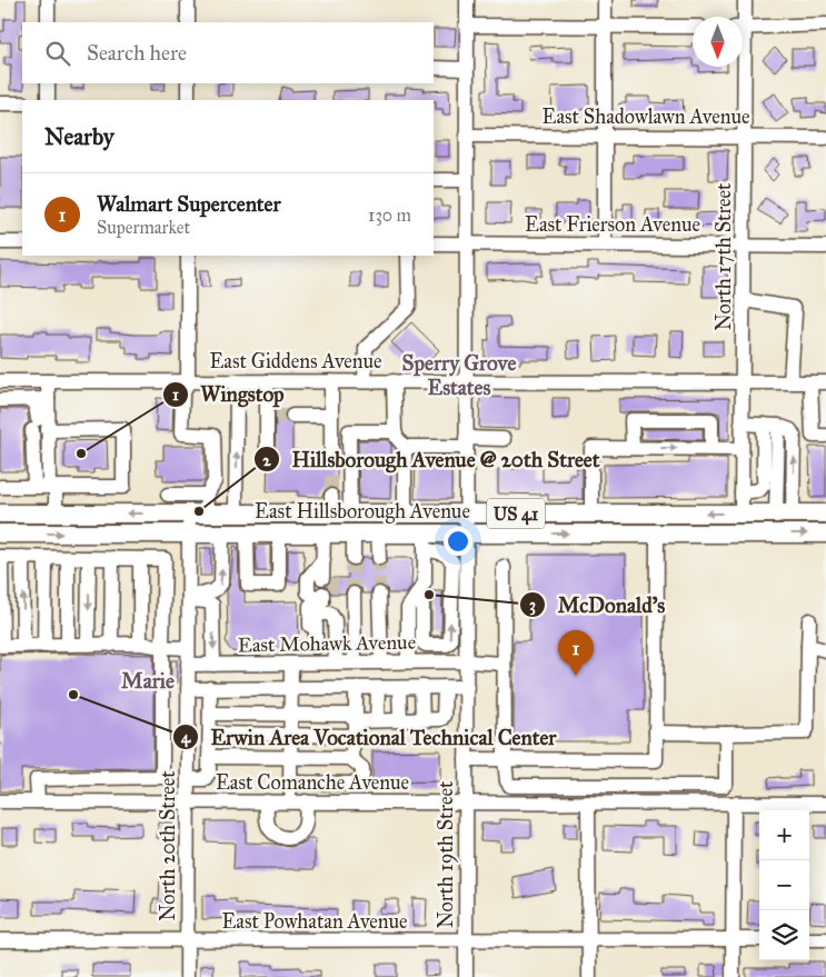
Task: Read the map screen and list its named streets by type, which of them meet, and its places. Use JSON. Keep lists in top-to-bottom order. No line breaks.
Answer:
{"streets":{"main road":["East Hillsborough Avenue","US 41"],"street":["East Shadowlawn Avenue","East Frierson Avenue","North 17th Street","East Giddens Avenue","East Mohawk Avenue","East Comanche Avenue","North 20th Street","North 19th Street","East Powhatan Avenue"]},"crossings":[["East Shadowlawn Avenue","North 17th Street"],["East Shadowlawn Avenue","North 19th Street"],["East Frierson Avenue","North 17th Street"],["East Frierson Avenue","North 19th Street"],["North 17th Street","East Giddens Avenue"],["North 17th Street","East Hillsborough Avenue"],["East Giddens Avenue","North 20th Street"],["East Giddens Avenue","North 19th Street"],["East Hillsborough Avenue","North 20th Street"],["East Hillsborough Avenue","North 19th Street"],["East Mohawk Avenue","North 20th Street"],["East Mohawk Avenue","North 19th Street"],["East Comanche Avenue","North 20th Street"],["East Comanche Avenue","North 19th Street"],["North 20th Street","East Powhatan Avenue"],["North 19th Street","East Powhatan Avenue"]],"districts":["Sperry Grove Estates","Marie"],"places":["Wingstop","Hillsborough Avenue @ 20th Street","McDonald's","Erwin Area Vocational Technical Center"],"north":"bottom","page":{"search":"Search here","heading":"Nearby","list":[{"mark":"1","name":"Walmart Supercenter","note":"Supermarket","value":"130 m"}],"pins":"1","map_buttons":["+","−"]}}
